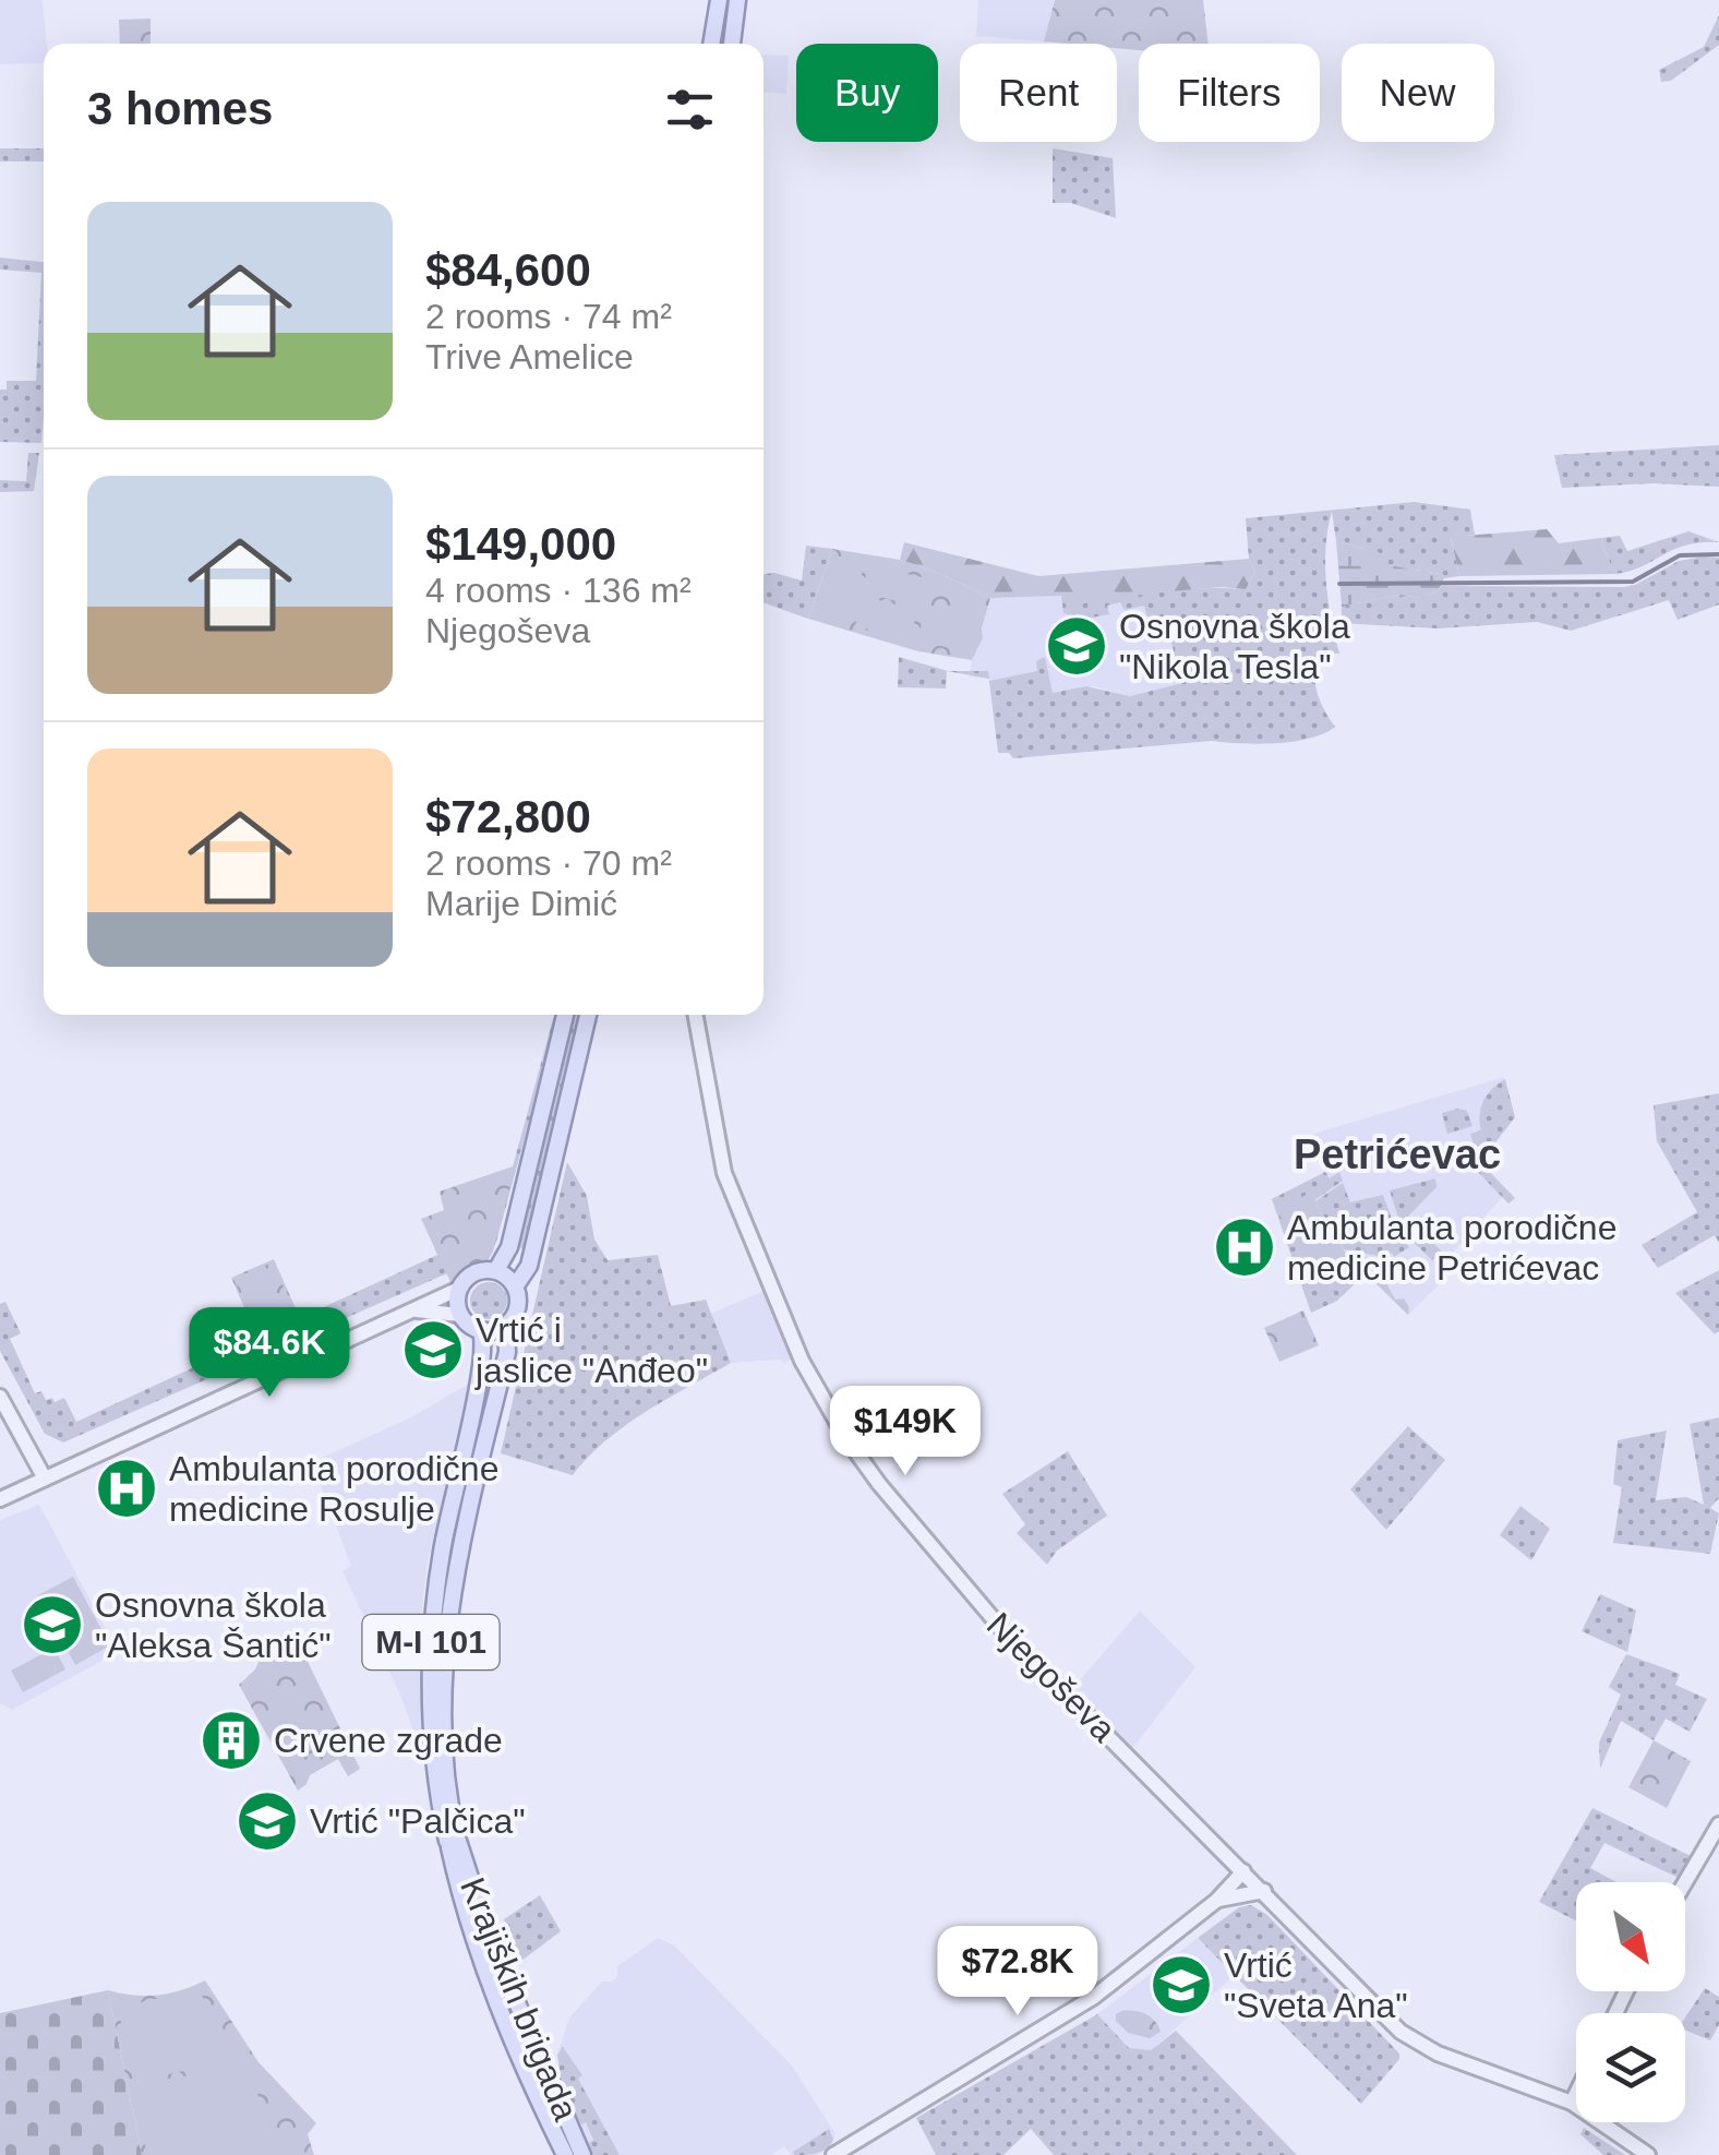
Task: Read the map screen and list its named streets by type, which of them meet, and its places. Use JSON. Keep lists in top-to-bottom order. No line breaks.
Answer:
{"streets":{"main road":["M-I 101","Krajiških brigada"],"street":["Njegoševa"]},"districts":["Petrićevac"],"places":{"school or university":["Osnovna škola \"Nikola Tesla\"","Vrtić i jaslice \"Anđeo\"","Osnovna škola \"Aleksa Šantić\"","Vrtić \"Palčica\"","Vrtić \"Sveta Ana\""],"hospital":["Ambulanta porodične medicine Petrićevac","Ambulanta porodične medicine Rosulje"],"building":["Crvene zgrade"]},"north":"bottom right","page":{"chip":["Buy","Rent","Filters","New"],"heading":"3 homes","list":[{"name":"$84,600","note":"2 rooms · 74 m² · Trive Amelice"},{"name":"$149,000","note":"4 rooms · 136 m² · Njegoševa"},{"name":"$72,800","note":"2 rooms · 70 m² · Marije Dimić"}],"price":["$84.6K","$149K","$72.8K"]}}
